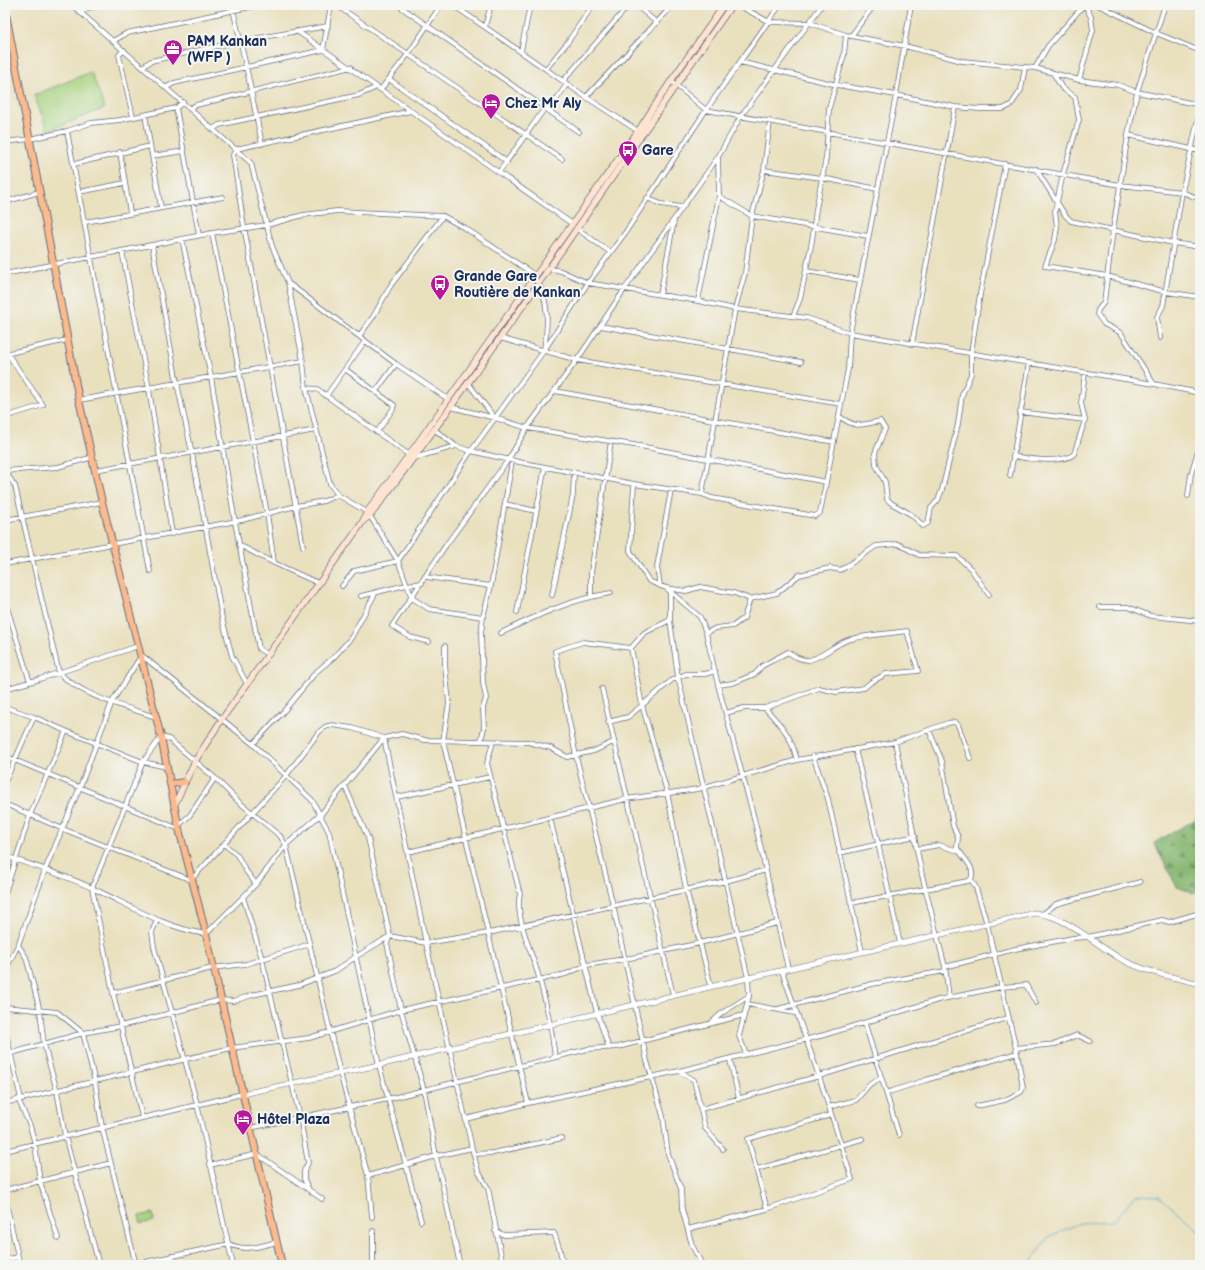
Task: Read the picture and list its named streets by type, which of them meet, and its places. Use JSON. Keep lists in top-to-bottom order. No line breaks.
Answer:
{"places":{"office":["PAM Kankan (WFP )"],"hotel":["Chez Mr Aly","Hôtel Plaza"],"bus stop":["Gare","Grande Gare Routière de Kankan"]}}
